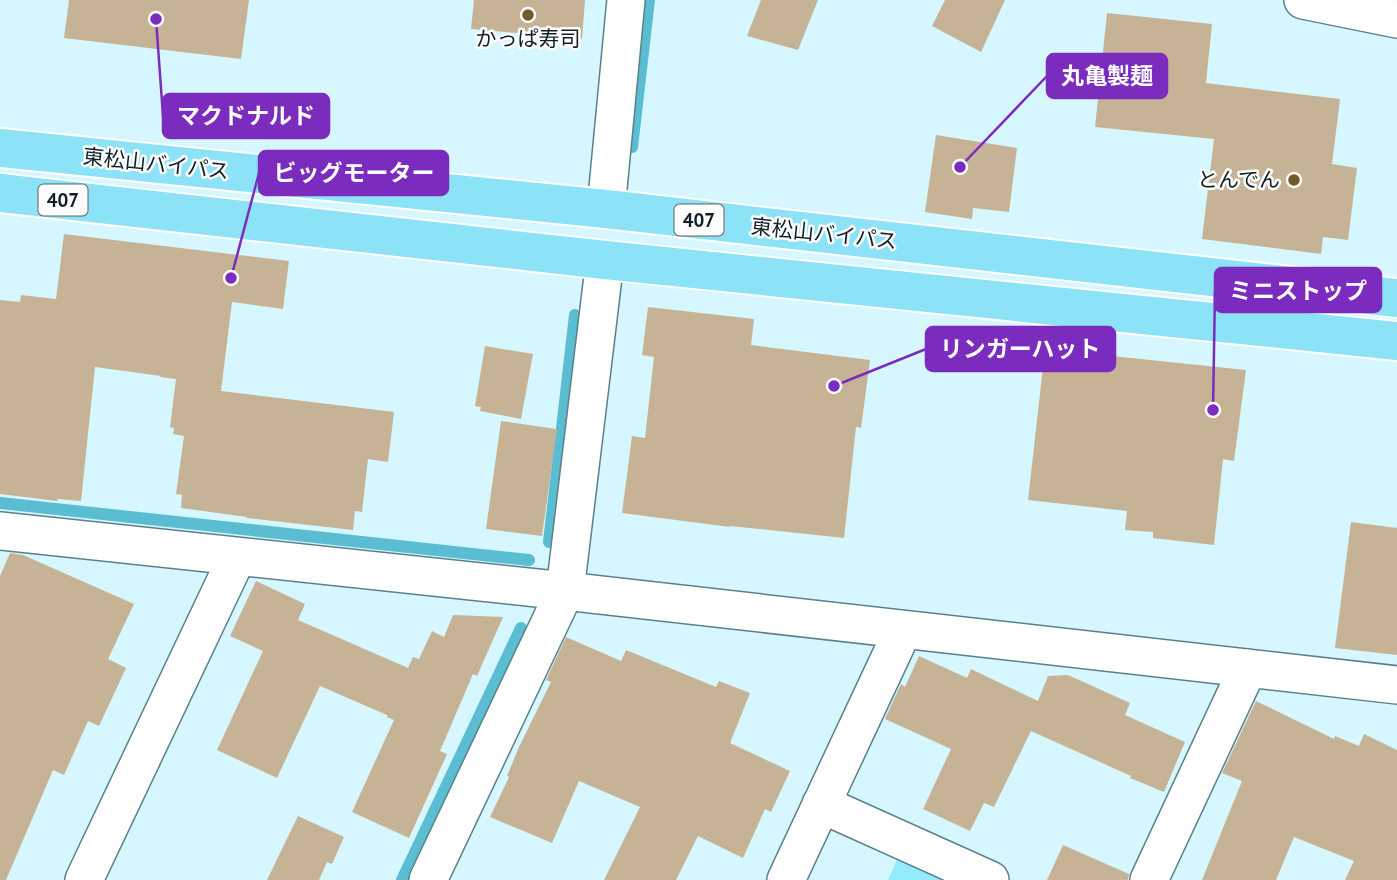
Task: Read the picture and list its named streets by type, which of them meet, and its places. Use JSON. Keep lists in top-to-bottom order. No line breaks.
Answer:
{"streets":{"highway":["東松山バイパス","407"]},"places":["かっぱ寿司","マクドナルド","丸亀製麺","とんでん","ビッグモーター","リンガーハット","ミニストップ"]}
